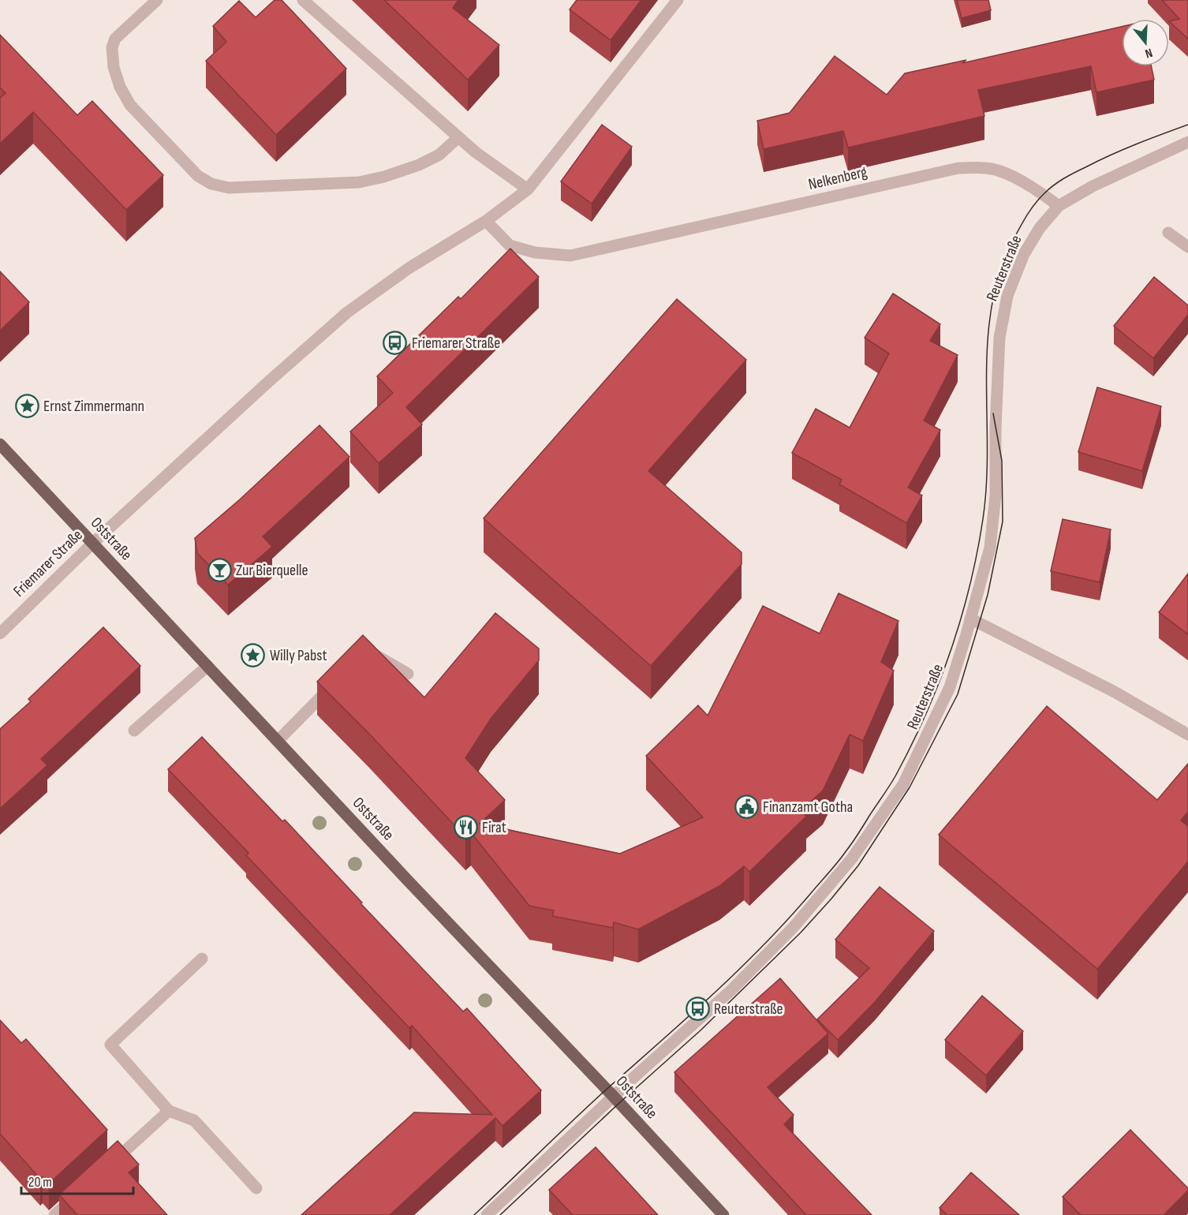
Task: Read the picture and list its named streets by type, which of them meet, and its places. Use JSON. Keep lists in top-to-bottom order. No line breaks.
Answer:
{"streets":{"main road":["Oststraße"],"street":["Nelkenberg","Reuterstraße","Friemarer Straße"]},"crossings":[["Nelkenberg","Reuterstraße"],["Nelkenberg","Friemarer Straße"],["Reuterstraße","Oststraße"],["Oststraße","Friemarer Straße"]],"places":{"bus stop":["Friemarer Straße","Reuterstraße"],"place":["Ernst Zimmermann","Willy Pabst"],"bar":["Zur Bierquelle"],"public building":["Finanzamt Gotha"],"restaurant":["Firat"]},"scale_bar":"20 m","north":"bottom"}
